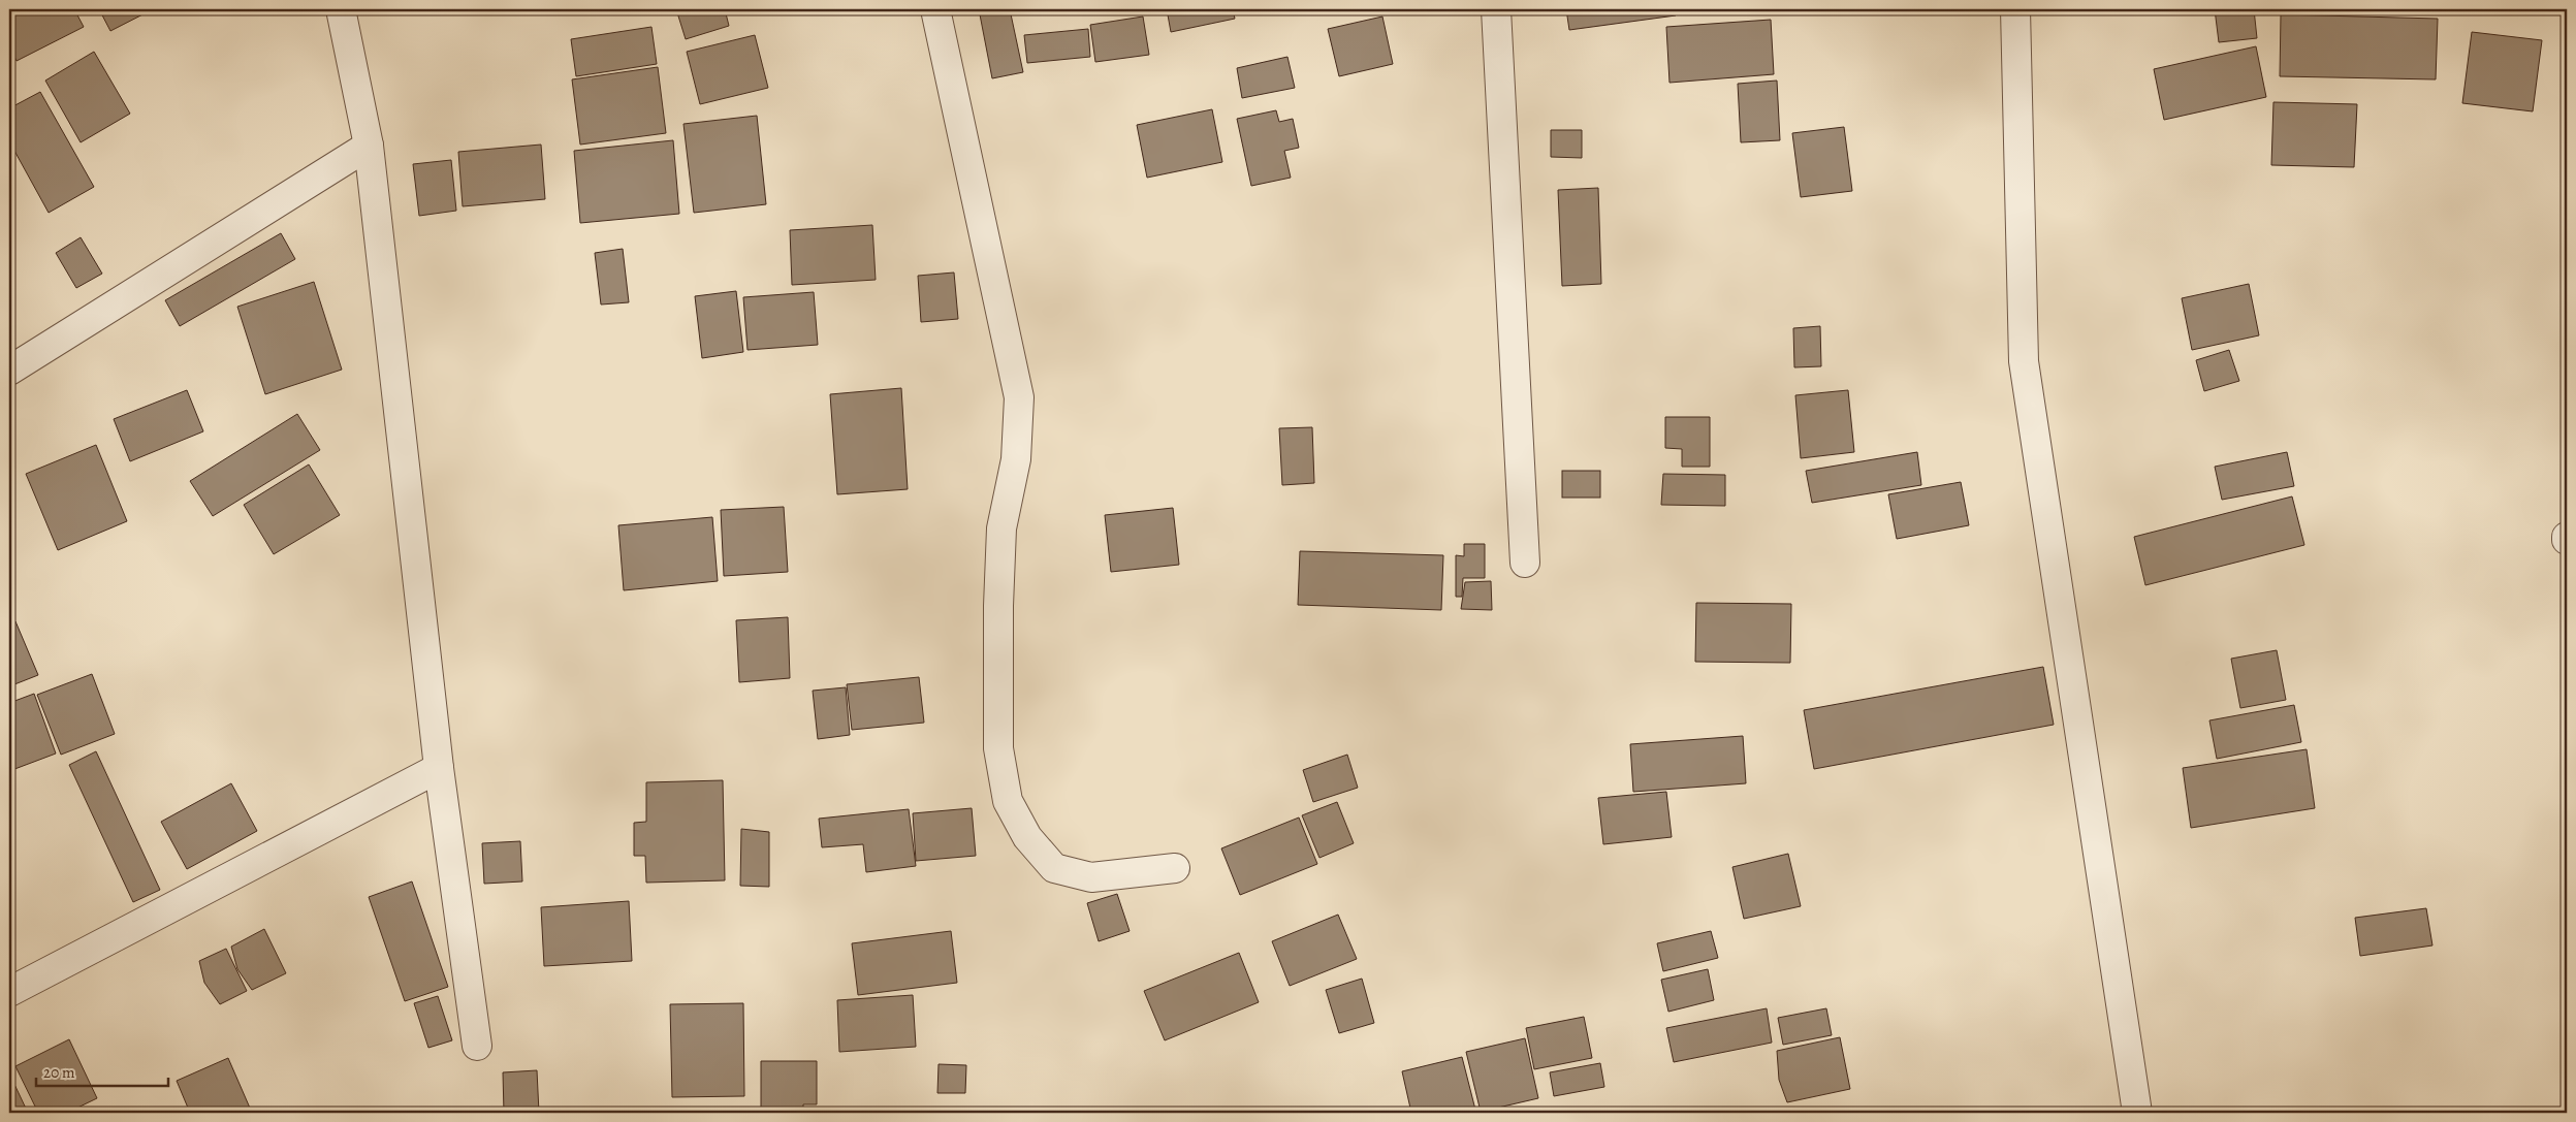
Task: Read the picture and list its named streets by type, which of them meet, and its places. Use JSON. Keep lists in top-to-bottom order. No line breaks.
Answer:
{"scale_bar":"20 m"}
